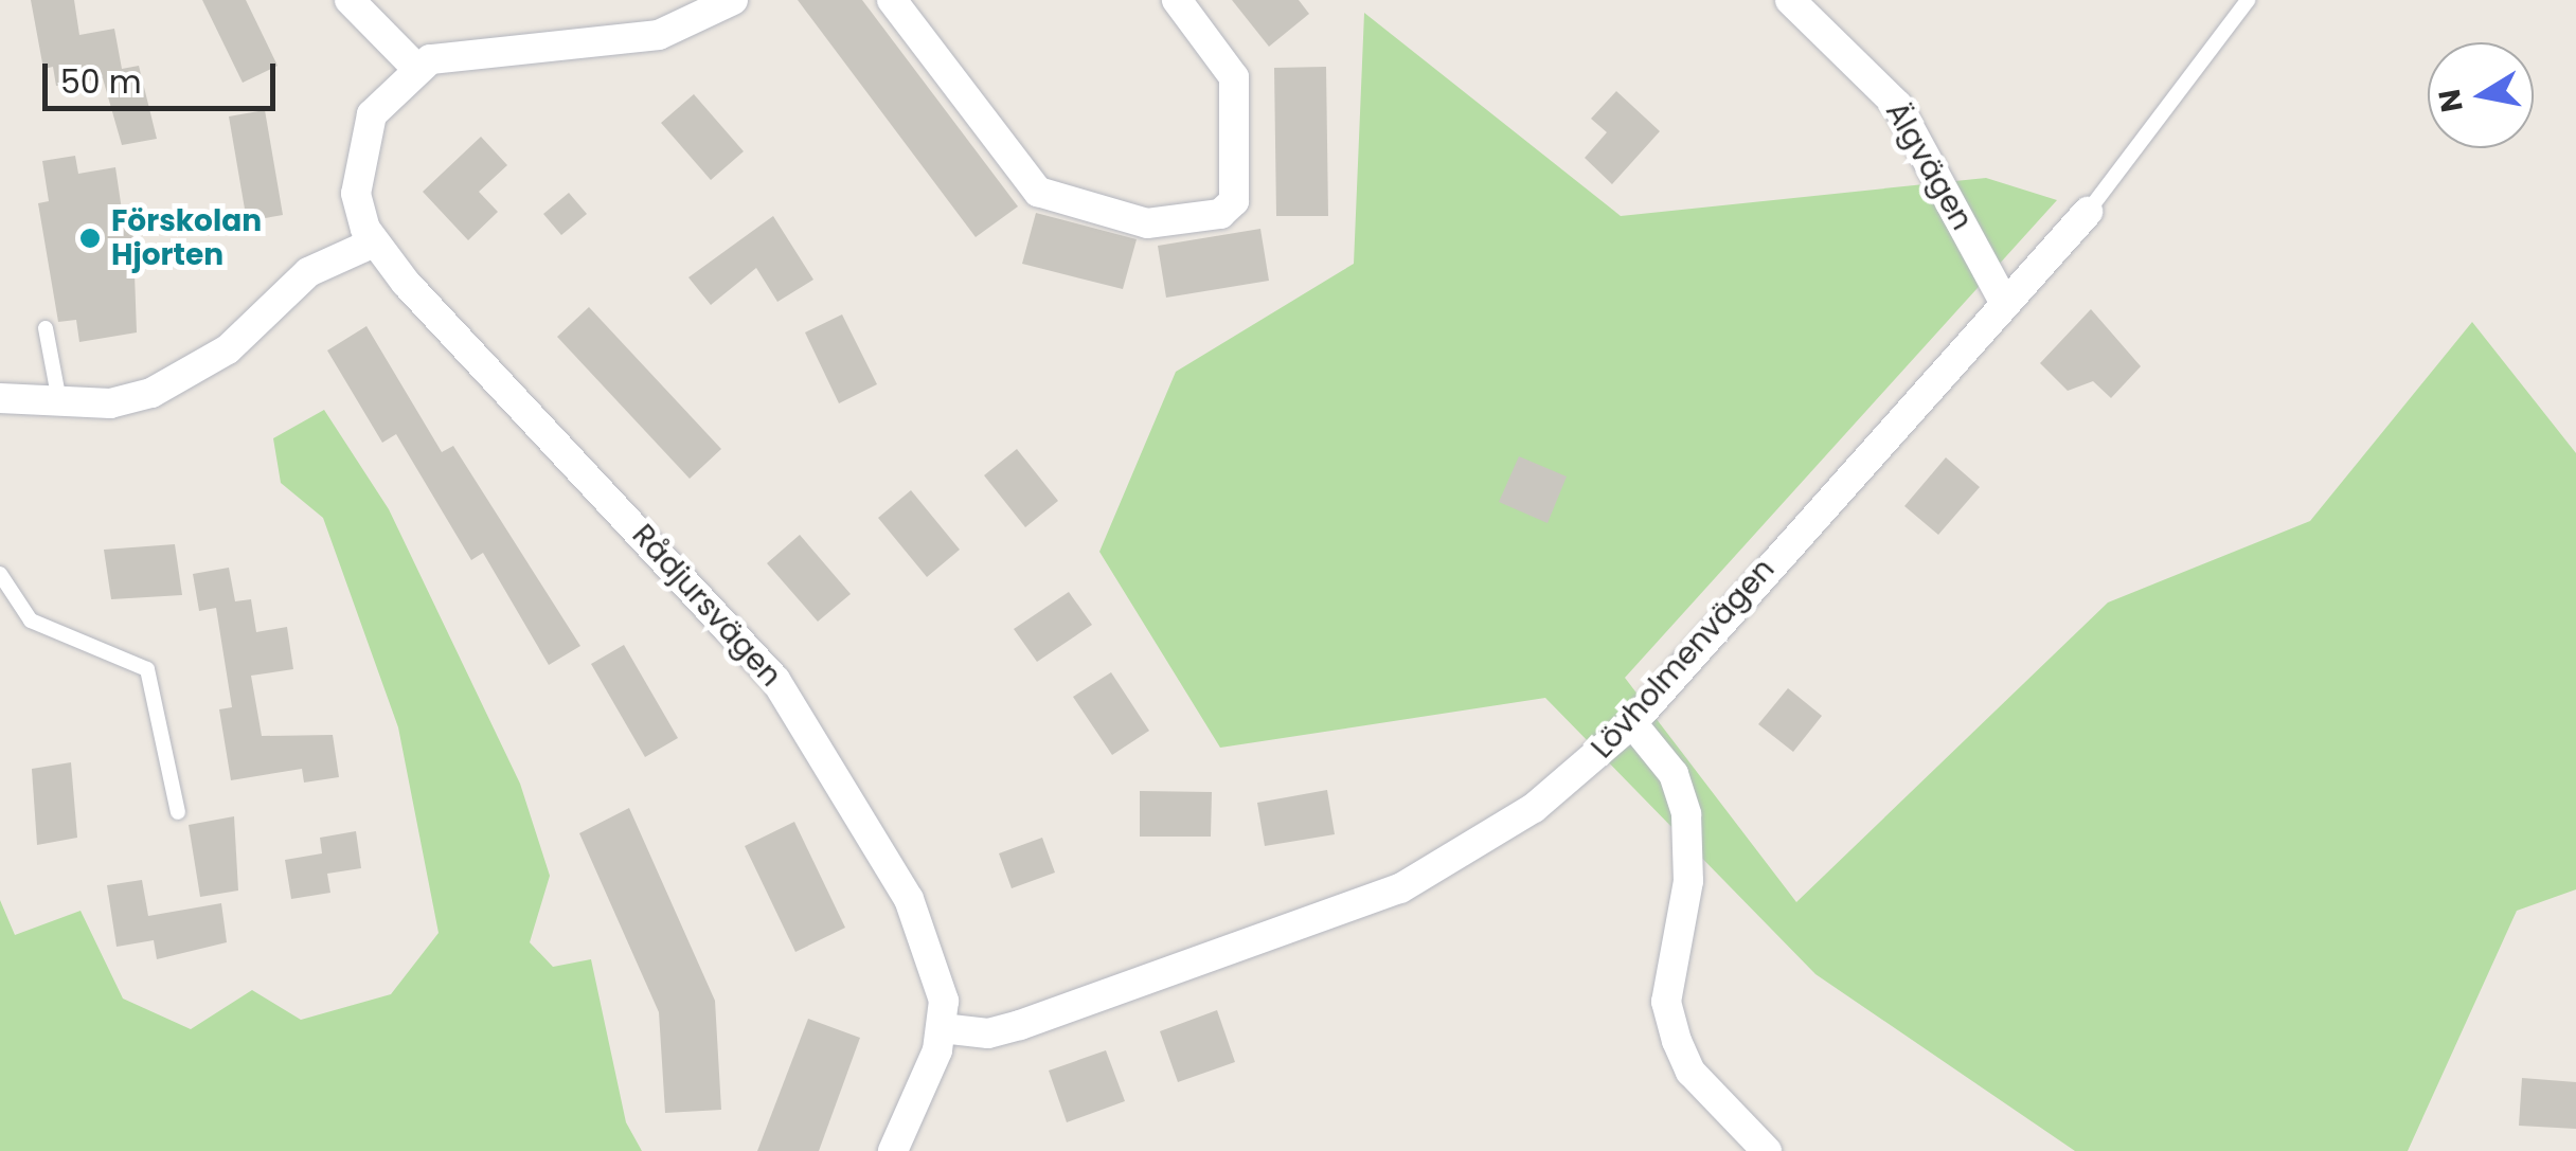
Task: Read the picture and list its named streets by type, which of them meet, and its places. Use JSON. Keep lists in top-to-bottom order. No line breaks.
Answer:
{"streets":{"street":["Älgvägen","Rådjursvägen","Lövholmenvägen"]},"crossings":[["Älgvägen","Lövholmenvägen"],["Rådjursvägen","Lövholmenvägen"]],"places":["Förskolan Hjorten"],"scale_bar":"50 m","north":"left"}
